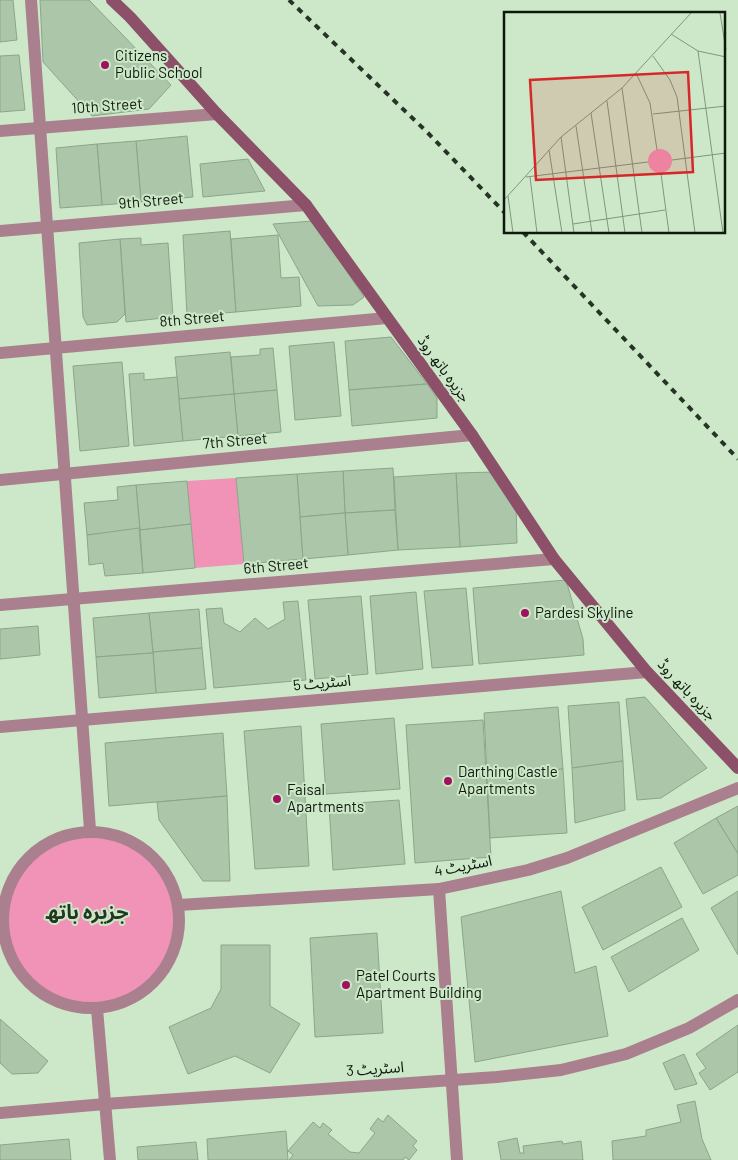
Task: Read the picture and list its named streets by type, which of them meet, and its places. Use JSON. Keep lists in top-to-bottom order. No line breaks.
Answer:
{"streets":{"street":["10th Street","9th Street","8th Street","جزیرہ باتھ روڈ","7th Street","6th Street","اسٹریٹ 5","اسٹریٹ 4","اسٹریٹ 3"]},"crossings":[["10th Street","جزیرہ باتھ روڈ"],["9th Street","جزیرہ باتھ روڈ"],["8th Street","جزیرہ باتھ روڈ"],["جزیرہ باتھ روڈ","7th Street"],["جزیرہ باتھ روڈ","6th Street"],["جزیرہ باتھ روڈ","اسٹریٹ 5"]],"districts":["جزیرہ باتھ"],"places":["Citizens Public School","Pardesi Skyline","Darthing Castle Apartments","Faisal Apartments","Patel Courts Apartment Building"]}
